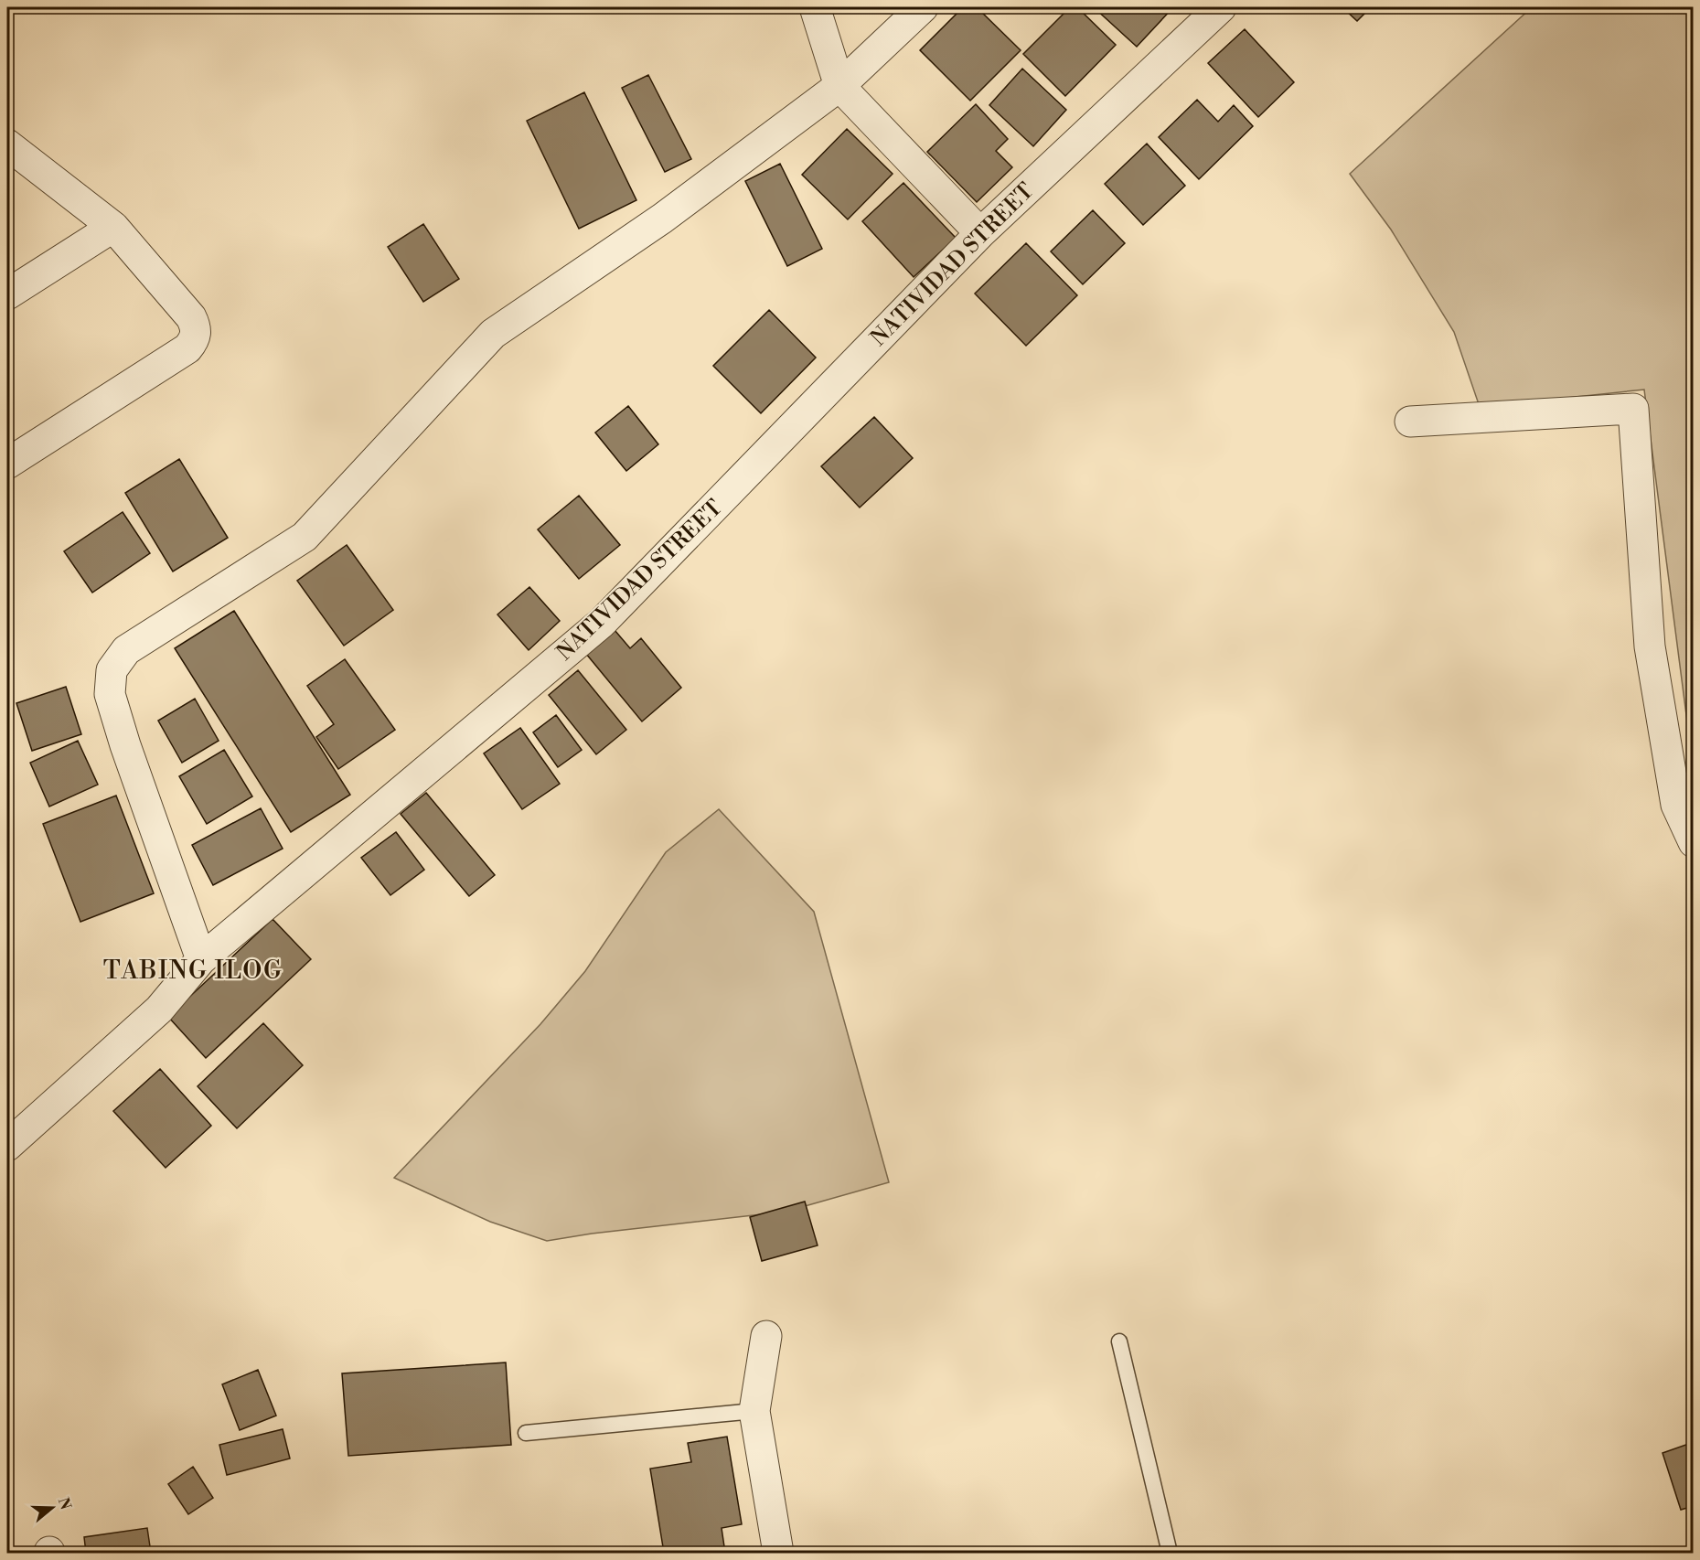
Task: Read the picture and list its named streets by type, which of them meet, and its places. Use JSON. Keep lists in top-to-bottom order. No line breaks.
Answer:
{"streets":{"street":["NATIVIDAD STREET"]},"districts":["TABING ILOG"],"north":"right"}
